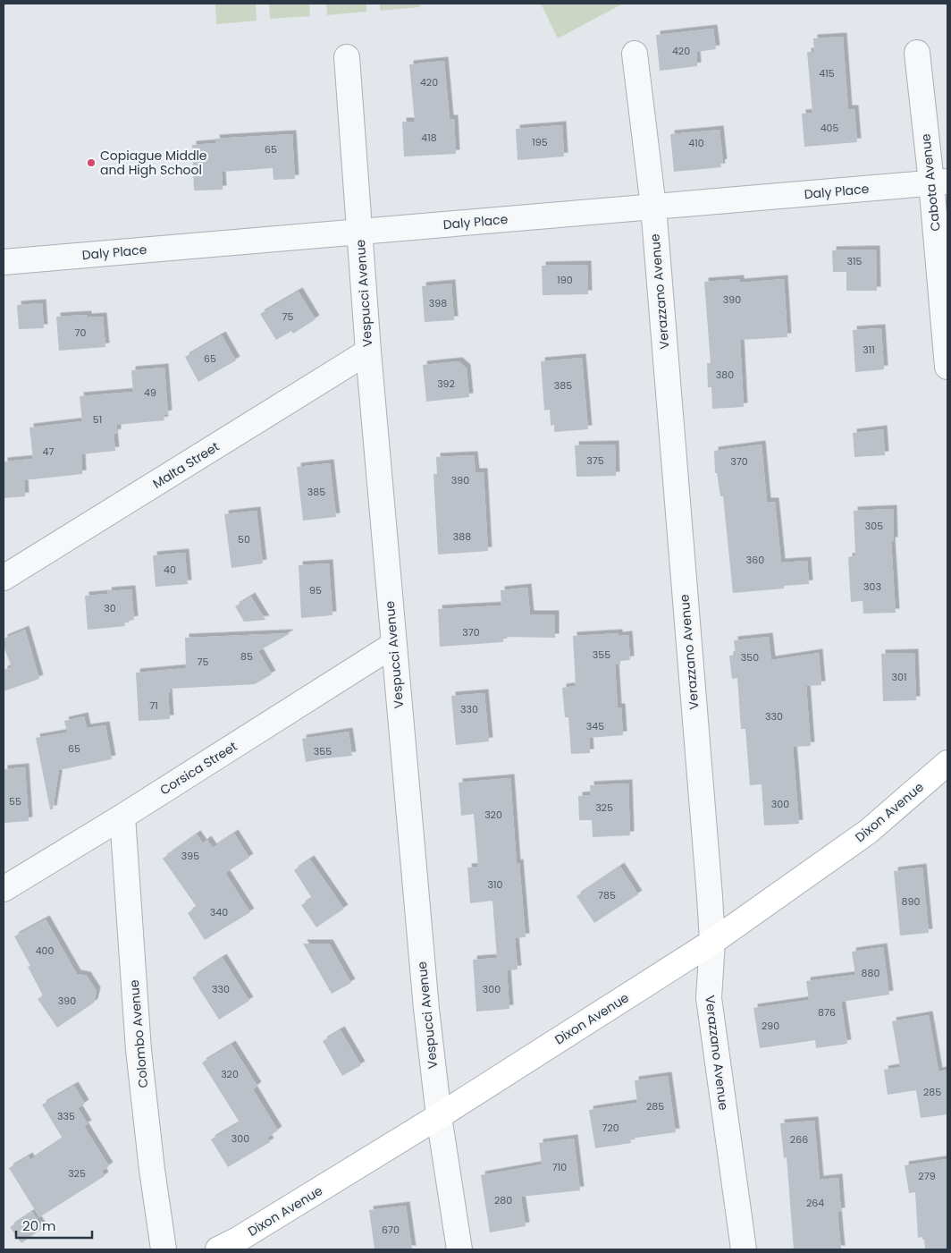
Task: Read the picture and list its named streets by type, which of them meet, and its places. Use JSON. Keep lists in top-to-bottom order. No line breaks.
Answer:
{"streets":{"main road":["Dixon Avenue"],"street":["Cabota Avenue","Daly Place","Verazzano Avenue","Vespucci Avenue","Malta Street","Corsica Street","Colombo Avenue"]},"crossings":[["Cabota Avenue","Daly Place"],["Daly Place","Verazzano Avenue"],["Daly Place","Vespucci Avenue"],["Verazzano Avenue","Dixon Avenue"],["Vespucci Avenue","Malta Street"],["Vespucci Avenue","Corsica Street"],["Vespucci Avenue","Dixon Avenue"],["Corsica Street","Colombo Avenue"]],"places":["Copiague Middle and High School"],"house_numbers":["420","415","420","405","418","195","410","65","315","190","390","398","75","70","311","65","380","392","385","49","51","47","375","370","390","385","305","388","50","360","40","303","95","30","370","355","85","350","75","301","71","330","330","345","65","355","55","300","325","320","395","310","785","890","340","400","880","330","300","390","876","290","320","285","285","335","720","300","266","710","325","279","280","264","670"],"scale_bar":"20 m"}
